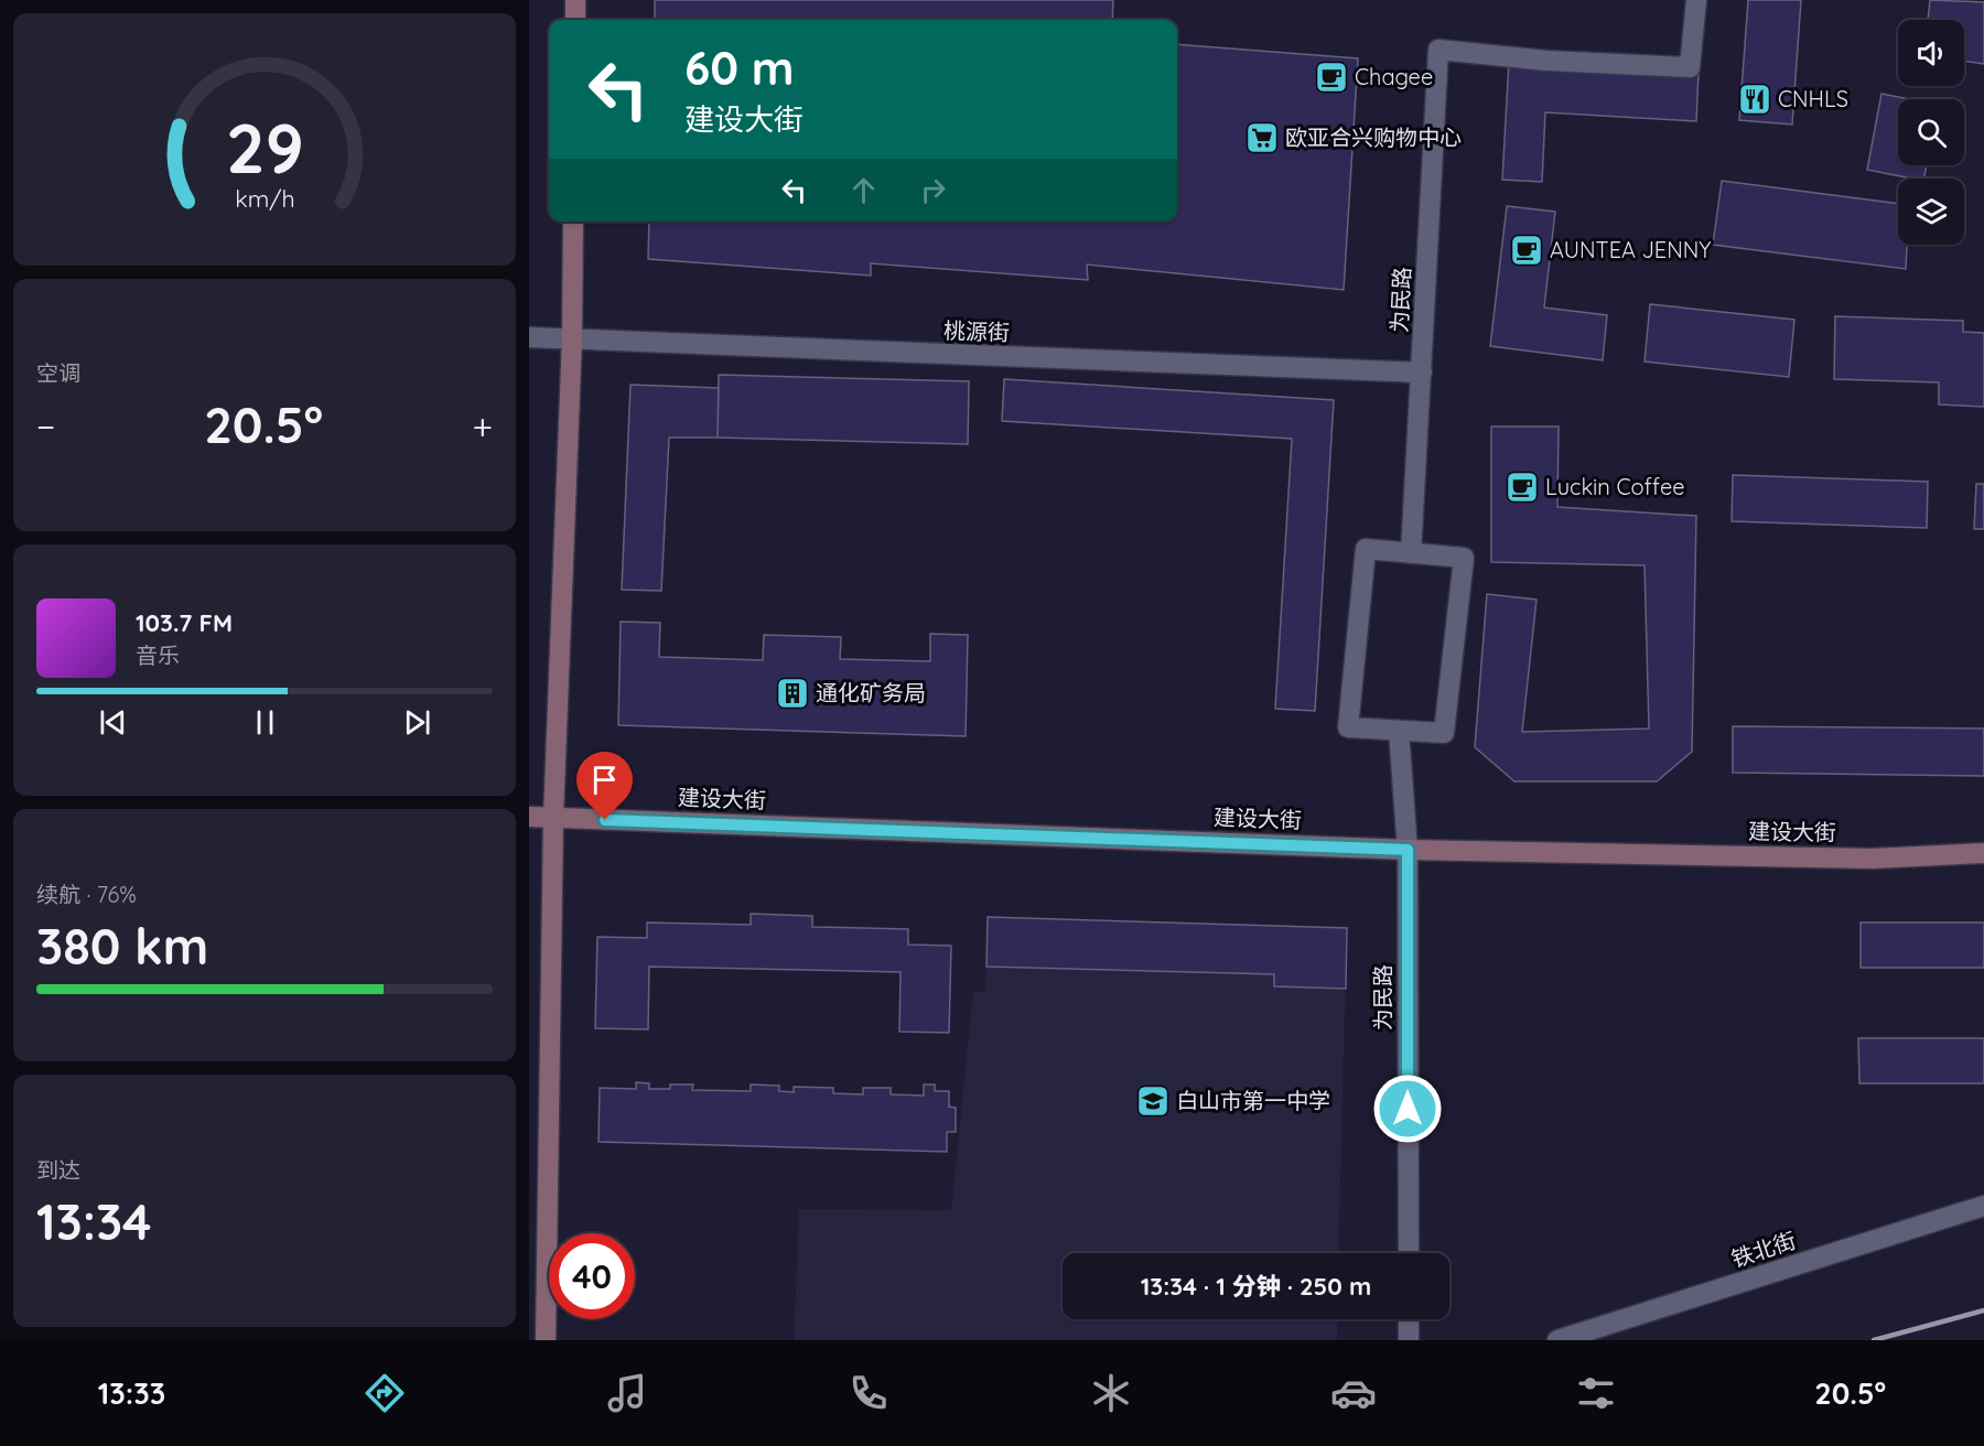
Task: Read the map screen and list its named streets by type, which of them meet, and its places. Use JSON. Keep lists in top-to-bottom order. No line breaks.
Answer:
{"streets":{"main road":["建设大街"],"street":["为民路","桃源街","铁北街"]},"crossings":[["为民路","桃源街"],["为民路","建设大街"]],"places":{"cafe":["Chagee","AUNTEA JENNY","Luckin Coffee"],"restaurant":["CNHLS"],"supermarket":["欧亚合兴购物中心"],"building":["通化矿务局"],"school or university":["白山市第一中学"]},"page":{"turn":["60 m","建设大街"],"tile":["空调",["续航 · 76%","380 km"],["到达","13:34"]],"heat":["−","20.5°","+"],"song":["103.7 FM","音乐"],"limit":"40","trip":"13:34 · 1 分钟 · 250 m","tabs":["13:33","20.5°"],"gauge":["29","km/h"]}}
